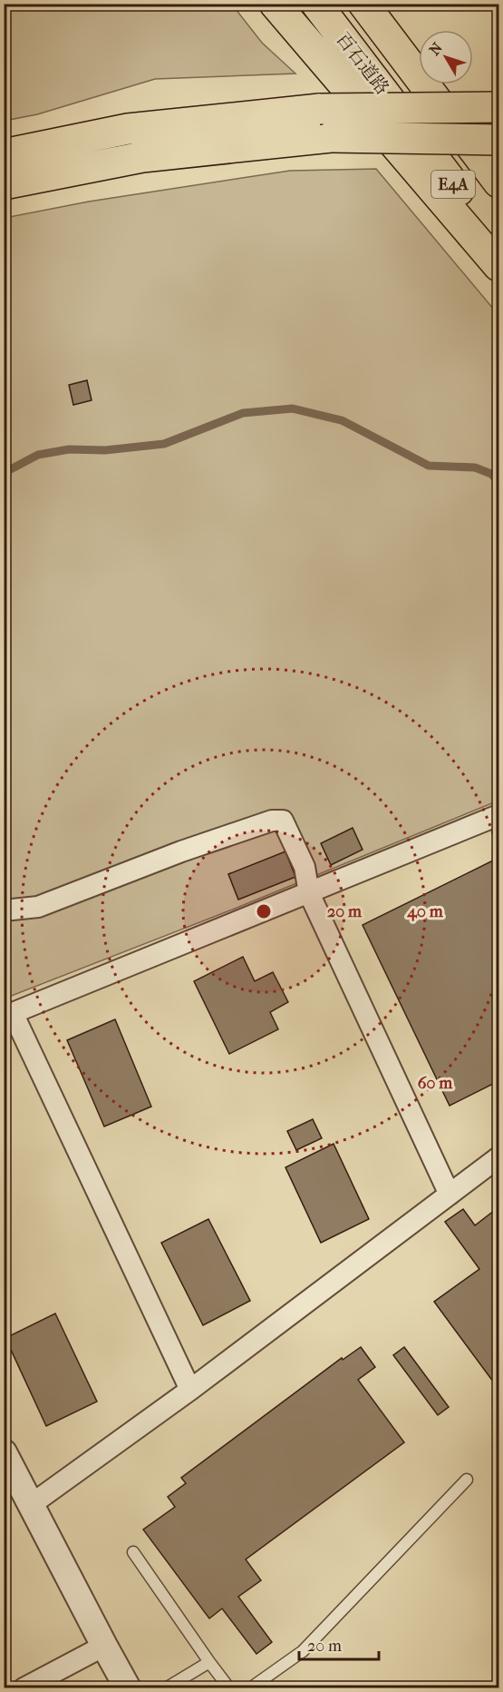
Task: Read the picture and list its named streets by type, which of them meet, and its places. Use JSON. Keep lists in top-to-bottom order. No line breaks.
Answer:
{"streets":{"highway":["百石道路","E4A"]},"scale_bar":"20 m","north":"top left","rings":["20 m","40 m","60 m"]}
